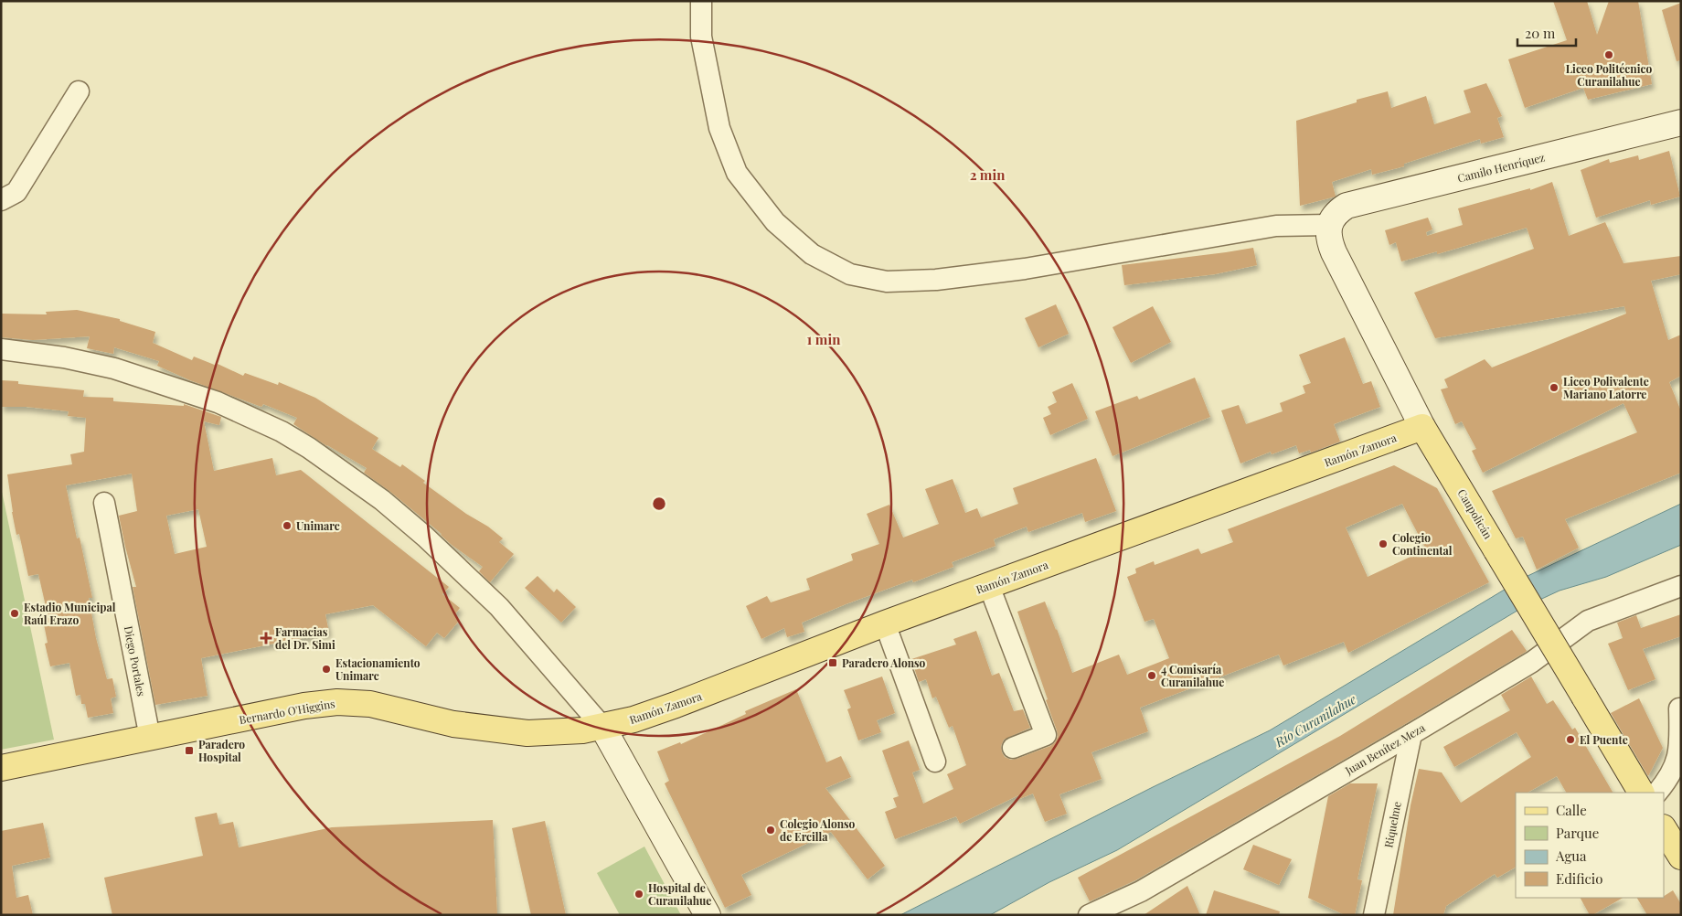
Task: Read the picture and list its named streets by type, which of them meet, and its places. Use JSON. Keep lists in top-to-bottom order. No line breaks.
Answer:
{"streets":{"main road":["Ramón Zamora","Caupolicán","Bernardo O'Higgins"],"street":["Camilo Henríquez","Diego Portales","Juan Benítez Meza","Riquelme"]},"crossings":[["Camilo Henríquez","Caupolicán"],["Ramón Zamora","Caupolicán"],["Ramón Zamora","Bernardo O'Higgins"],["Diego Portales","Bernardo O'Higgins"],["Juan Benítez Meza","Riquelme"]],"water":["Río Curanilahue"],"places":{"other":["Liceo Politécnico Curanilahue","Liceo Polivalente Mariano Latorre","Unimarc","Colegio Continental","Estadio Municipal Raúl Erazo","Estacionamiento Unimarc","4 Comisaría Curanilahue","El Puente","Colegio Alonso de Ercilla","Hospital de Curanilahue"],"health":["Farmacias del Dr. Simi"],"transit":["Paradero Alonso","Paradero Hospital"]},"legend":["Calle","Parque","Agua","Edificio"],"scale_bar":"20 m","rings":["2 min","1 min"]}
